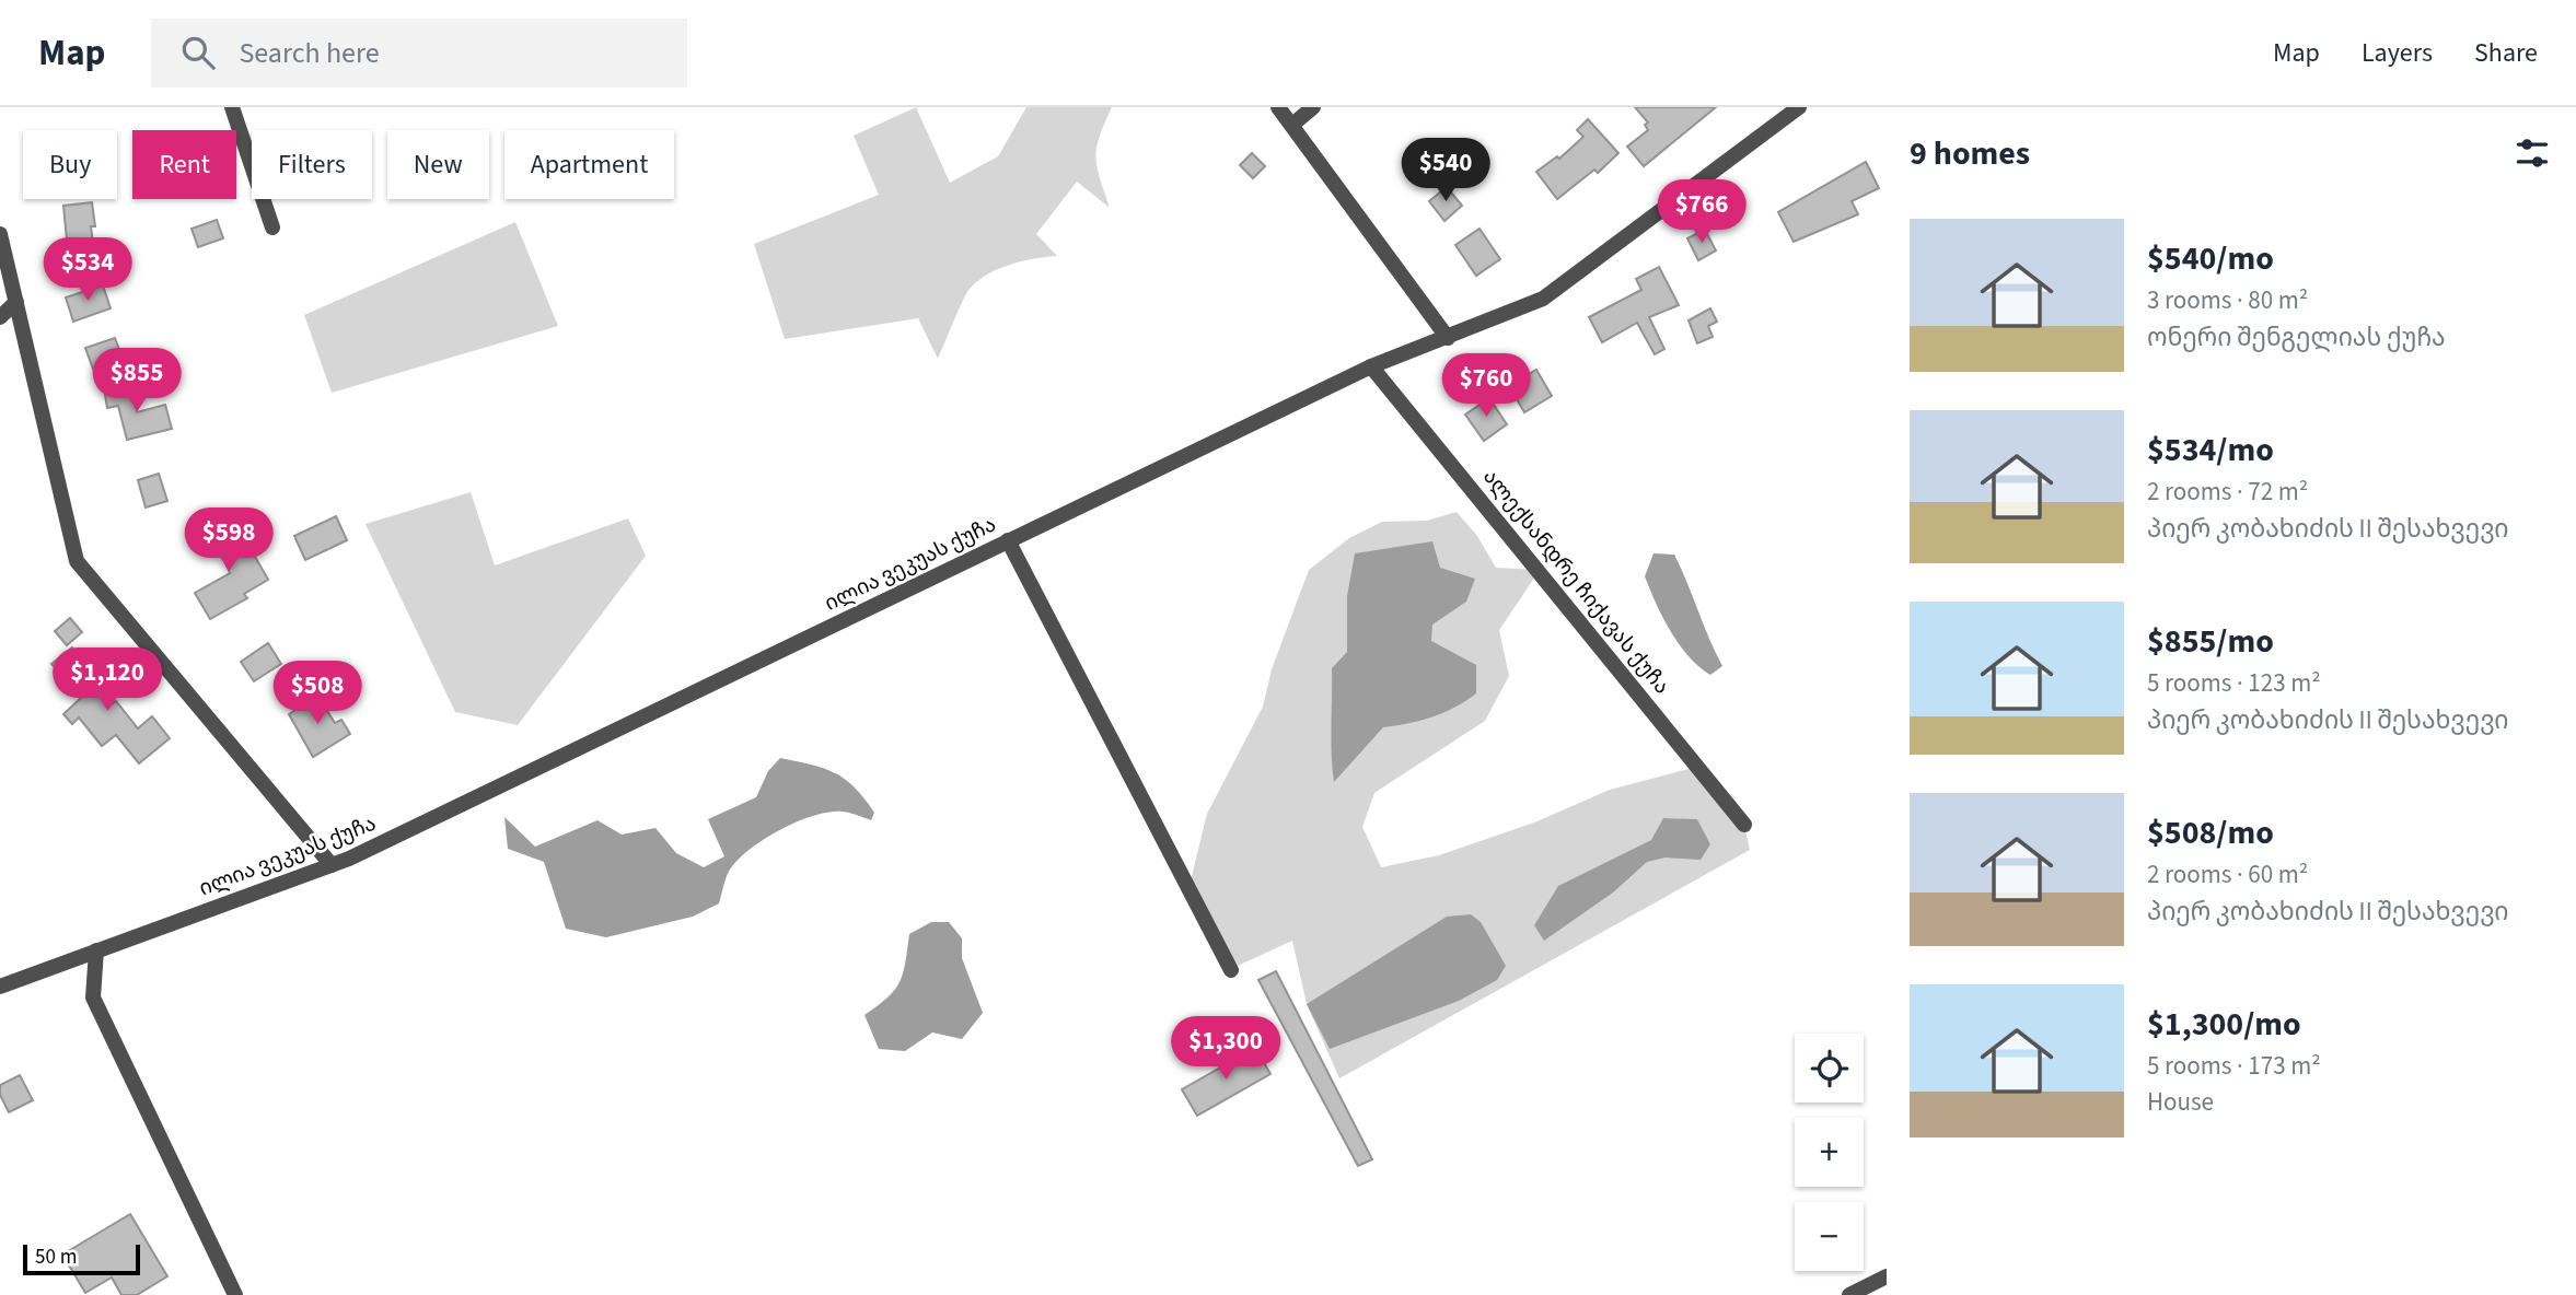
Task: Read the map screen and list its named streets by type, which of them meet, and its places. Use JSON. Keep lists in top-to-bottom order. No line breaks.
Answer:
{"streets":{"street":["ილია ვეკუას ქუჩა","ალექსანდრე ჩიქავას ქუჩა"]},"crossings":[["ილია ვეკუას ქუჩა","ალექსანდრე ჩიქავას ქუჩა"]],"scale_bar":"50 m","page":{"header":"Map","search":"Search here","nav":["Map","Layers","Share"],"heading":"9 homes","chip":["Buy","Rent","Filters","New","Apartment"],"price":["$540","$766","$534","$855","$760","$598","$1,120","$508","$1,300"],"list":[{"name":"$540/mo","note":"3 rooms · 80 m² · ონერი შენგელიას ქუჩა"},{"name":"$534/mo","note":"2 rooms · 72 m² · პიერ კობახიძის II შესახვევი"},{"name":"$855/mo","note":"5 rooms · 123 m² · პიერ კობახიძის II შესახვევი"},{"name":"$508/mo","note":"2 rooms · 60 m² · პიერ კობახიძის II შესახვევი"},{"name":"$1,300/mo","note":"5 rooms · 173 m² · House"}],"map_buttons":["+","−"],"scale":"50 m"}}
